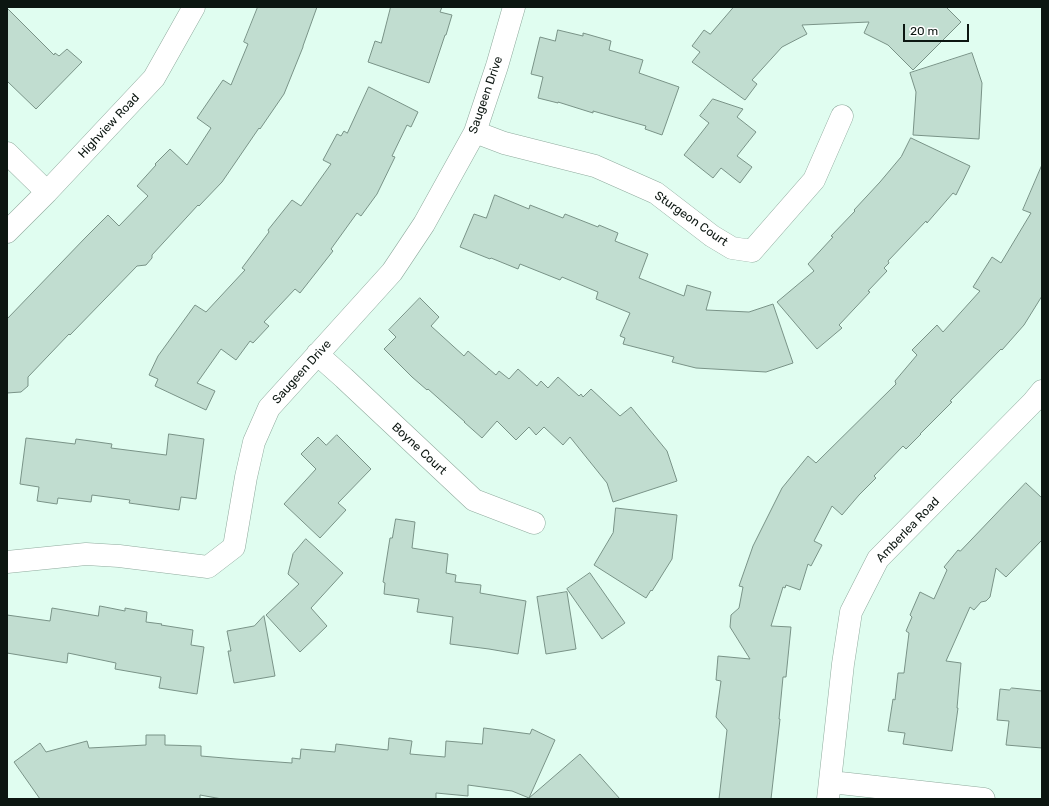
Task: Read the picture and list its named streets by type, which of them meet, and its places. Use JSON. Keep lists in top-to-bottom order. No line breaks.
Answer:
{"streets":{"street":["Saugeen Drive","Highview Road","Sturgeon Court","Boyne Court","Amberlea Road"]},"crossings":[["Saugeen Drive","Sturgeon Court"],["Saugeen Drive","Boyne Court"]],"scale_bar":"20 m"}
